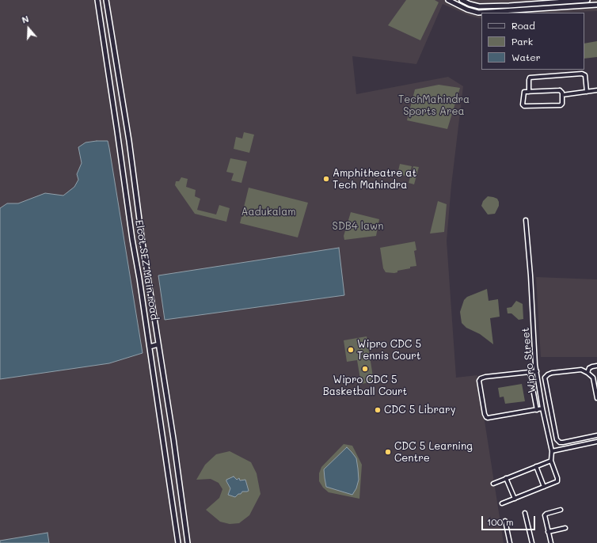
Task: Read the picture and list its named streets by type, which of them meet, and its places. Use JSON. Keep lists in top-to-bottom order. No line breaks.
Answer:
{"streets":{"street":["Elcot SEZ Main road","Wipro Street"]},"parks":["TechMahindra Sports Area","Aadukalam","SDB4 lawn"],"places":["Amphitheatre at Tech Mahindra","Wipro CDC 5 Tennis Court","Wipro CDC 5 Basketball Court","CDC 5 Library","CDC 5 Learning Centre"],"legend":["Road","Park","Water"],"scale_bar":"100 m","north":"top"}
